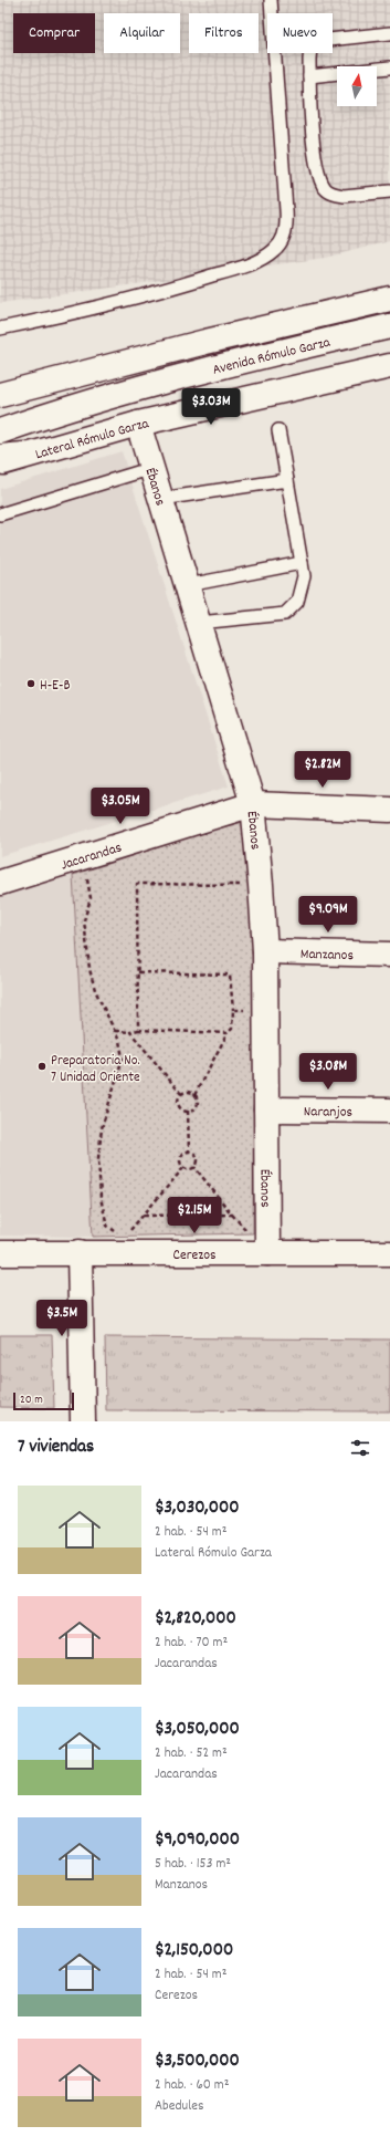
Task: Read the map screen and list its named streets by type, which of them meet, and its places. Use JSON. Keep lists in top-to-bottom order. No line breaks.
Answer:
{"streets":{"street":["Avenida Rómulo Garza","Lateral Rómulo Garza","Ébanos","Jacarandas","Manzanos","Naranjos","Cerezos"]},"crossings":[["Lateral Rómulo Garza","Ébanos"],["Ébanos","Jacarandas"],["Ébanos","Manzanos"],["Ébanos","Naranjos"],["Ébanos","Cerezos"]],"places":["H-E-B","Preparatoria No. 7 Unidad Oriente"],"scale_bar":"20 m","north":"top","page":{"chip":["Comprar","Alquilar","Filtros","Nuevo"],"price":["$3.03M","$2.82M","$3.05M","$9.09M","$3.08M","$2.15M","$3.5M"],"scale":"20 m","heading":"7 viviendas","list":[{"name":"$3,030,000","note":"2 hab. · 54 m² · Lateral Rómulo Garza"},{"name":"$2,820,000","note":"2 hab. · 70 m² · Jacarandas"},{"name":"$3,050,000","note":"2 hab. · 52 m² · Jacarandas"},{"name":"$9,090,000","note":"5 hab. · 153 m² · Manzanos"},{"name":"$2,150,000","note":"2 hab. · 54 m² · Cerezos"},{"name":"$3,500,000","note":"2 hab. · 60 m² · Abedules"}]}}
